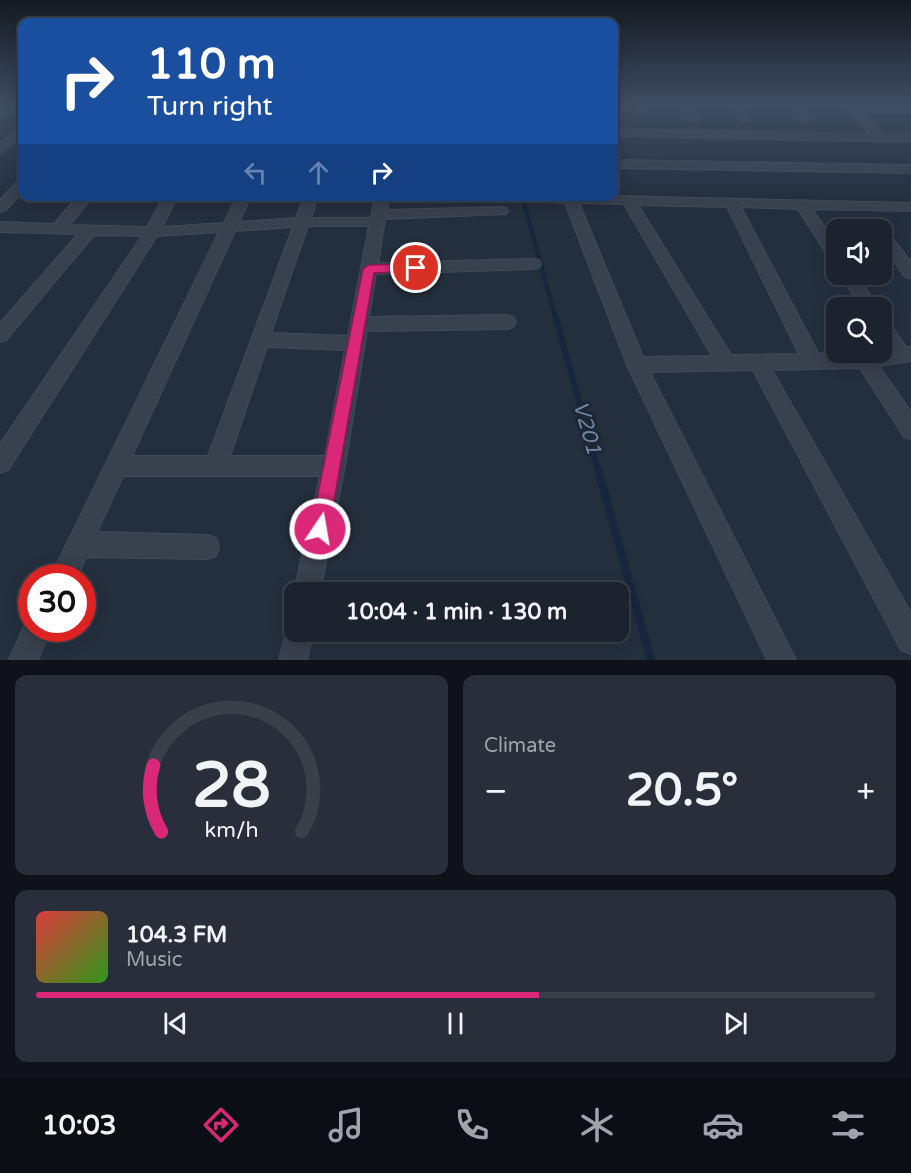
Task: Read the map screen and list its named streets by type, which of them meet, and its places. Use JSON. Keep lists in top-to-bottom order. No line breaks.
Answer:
{"water":["V201"],"page":{"turn":["110 m","Turn right"],"limit":"30","trip":"10:04 · 1 min · 130 m","tile":"Climate","heat":["−","20.5°","+"],"song":["104.3 FM","Music"],"tabs":"10:03","gauge":["28","km/h"]}}
